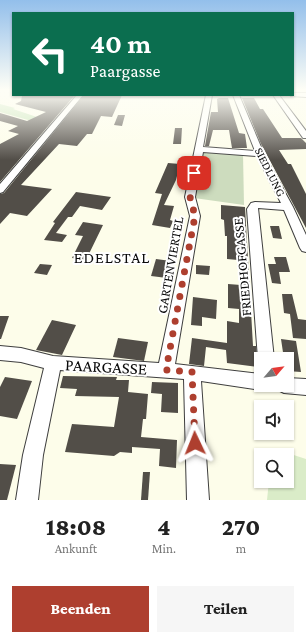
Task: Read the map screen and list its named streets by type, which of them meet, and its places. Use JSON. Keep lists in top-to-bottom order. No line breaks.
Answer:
{"streets":{"street":["SIEDLUNG","GARTENVIERTEL","FRIEDHOFGASSE","PAARGASSE"]},"crossings":[["SIEDLUNG","FRIEDHOFGASSE"],["GARTENVIERTEL","PAARGASSE"]],"districts":["EDELSTAL"],"north":"top right","page":{"turn":["40 m","Paargasse"],"eta":["18:08","Ankunft","4","Min.","270","m"],"buttons":["Beenden","Teilen"]}}
